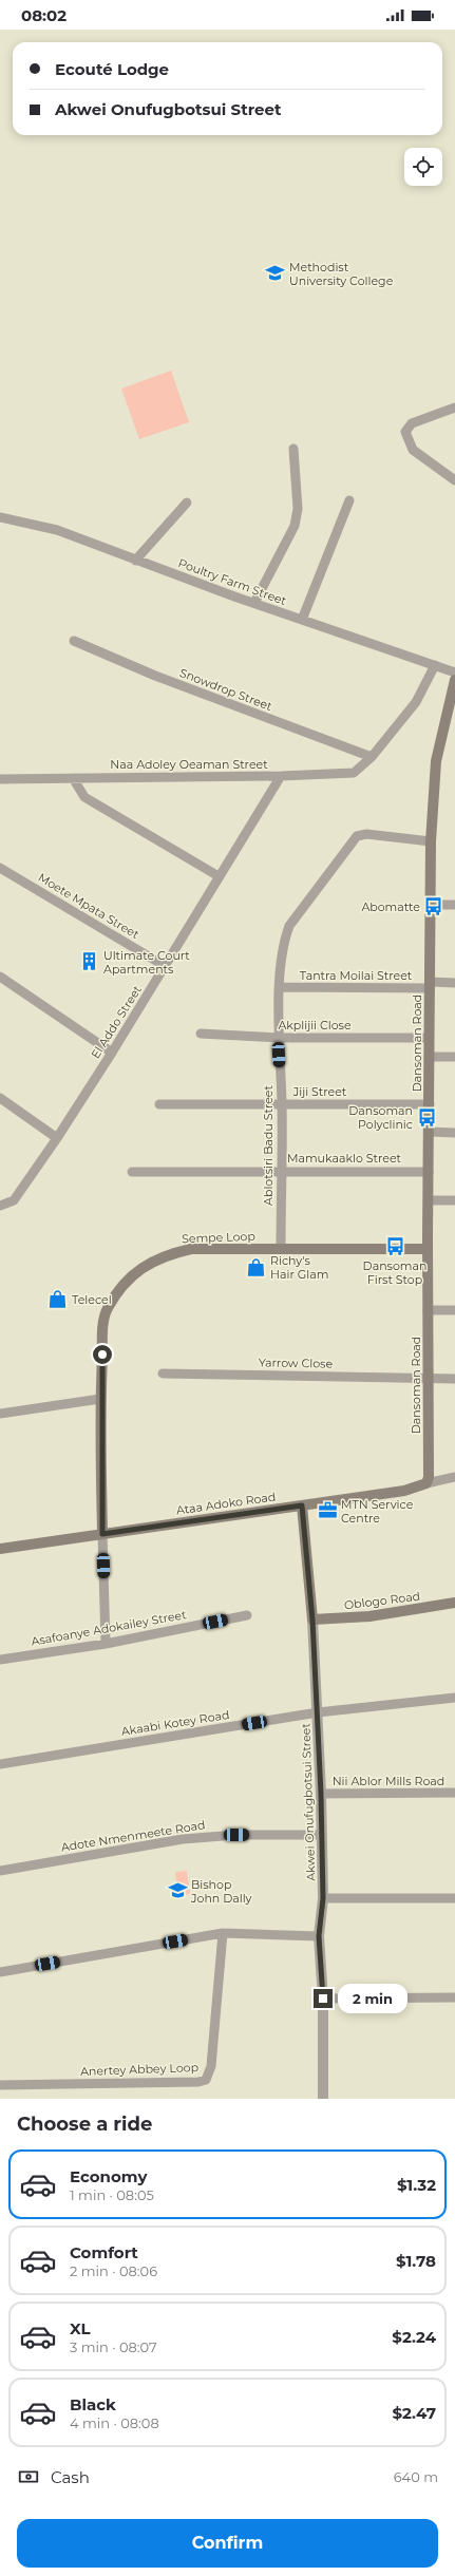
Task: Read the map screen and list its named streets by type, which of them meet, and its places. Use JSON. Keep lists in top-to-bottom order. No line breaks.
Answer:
{"streets":{"main road":["Dansoman Road","Sempe Loop","Ataa Adoko Road","Oblogo Road","Akwei Onufugbotsui Street"],"street":["Poultry Farm Street","Snowdrop Street","Naa Adoley Oeaman Street","Moete Mpata Street","Tantra Moilai Street","El Addo Street","Akplijii Close","Jiji Street","Ablotsiri Badu Street","Mamukaaklo Street","Yarrow Close","Asafoanye Adokailey Street","Akaabi Kotey Road","Nii Ablor Mills Road","Adote Nmenmeete Road","Anertey Abbey Loop"]},"crossings":[["Poultry Farm Street","Naa Adoley Oeaman Street"],["Snowdrop Street","Naa Adoley Oeaman Street"],["Naa Adoley Oeaman Street","El Addo Street"],["Moete Mpata Street","El Addo Street"],["Tantra Moilai Street","Dansoman Road"],["Tantra Moilai Street","Ablotsiri Badu Street"],["Akplijii Close","Dansoman Road"],["Akplijii Close","Ablotsiri Badu Street"],["Dansoman Road","Jiji Street"],["Dansoman Road","Ablotsiri Badu Street"],["Dansoman Road","Mamukaaklo Street"],["Dansoman Road","Sempe Loop"],["Dansoman Road","Yarrow Close"],["Dansoman Road","Ataa Adoko Road"],["Jiji Street","Ablotsiri Badu Street"],["Ablotsiri Badu Street","Mamukaaklo Street"],["Ablotsiri Badu Street","Sempe Loop"],["Sempe Loop","Ataa Adoko Road"],["Ataa Adoko Road","Akwei Onufugbotsui Street"],["Oblogo Road","Akwei Onufugbotsui Street"],["Akaabi Kotey Road","Akwei Onufugbotsui Street"],["Nii Ablor Mills Road","Akwei Onufugbotsui Street"],["Akwei Onufugbotsui Street","Adote Nmenmeete Road"]],"places":{"school or university":["Methodist University College","Bishop John Dally"],"bus stop":["Abomatte","Dansoman Polyclinic","Dansoman First Stop"],"building":["Ultimate Court Apartments"],"shop":["Richy's Hair Glam","Telecel"],"office":["MTN Service Centre"]},"page":{"status":"08:02","banner":["Ecouté Lodge","Akwei Onufugbotsui Street"],"bubble":"2 min","heading":"Choose a ride","list":[{"name":"Economy","note":"1 min · 08:05","value":"$1.32"},{"name":"Comfort","note":"2 min · 08:06","value":"$1.78"},{"name":"XL","note":"3 min · 08:07","value":"$2.24"},{"name":"Black","note":"4 min · 08:08","value":"$2.47"}],"pay":["Cash","640 m"],"buttons":"Confirm"}}
